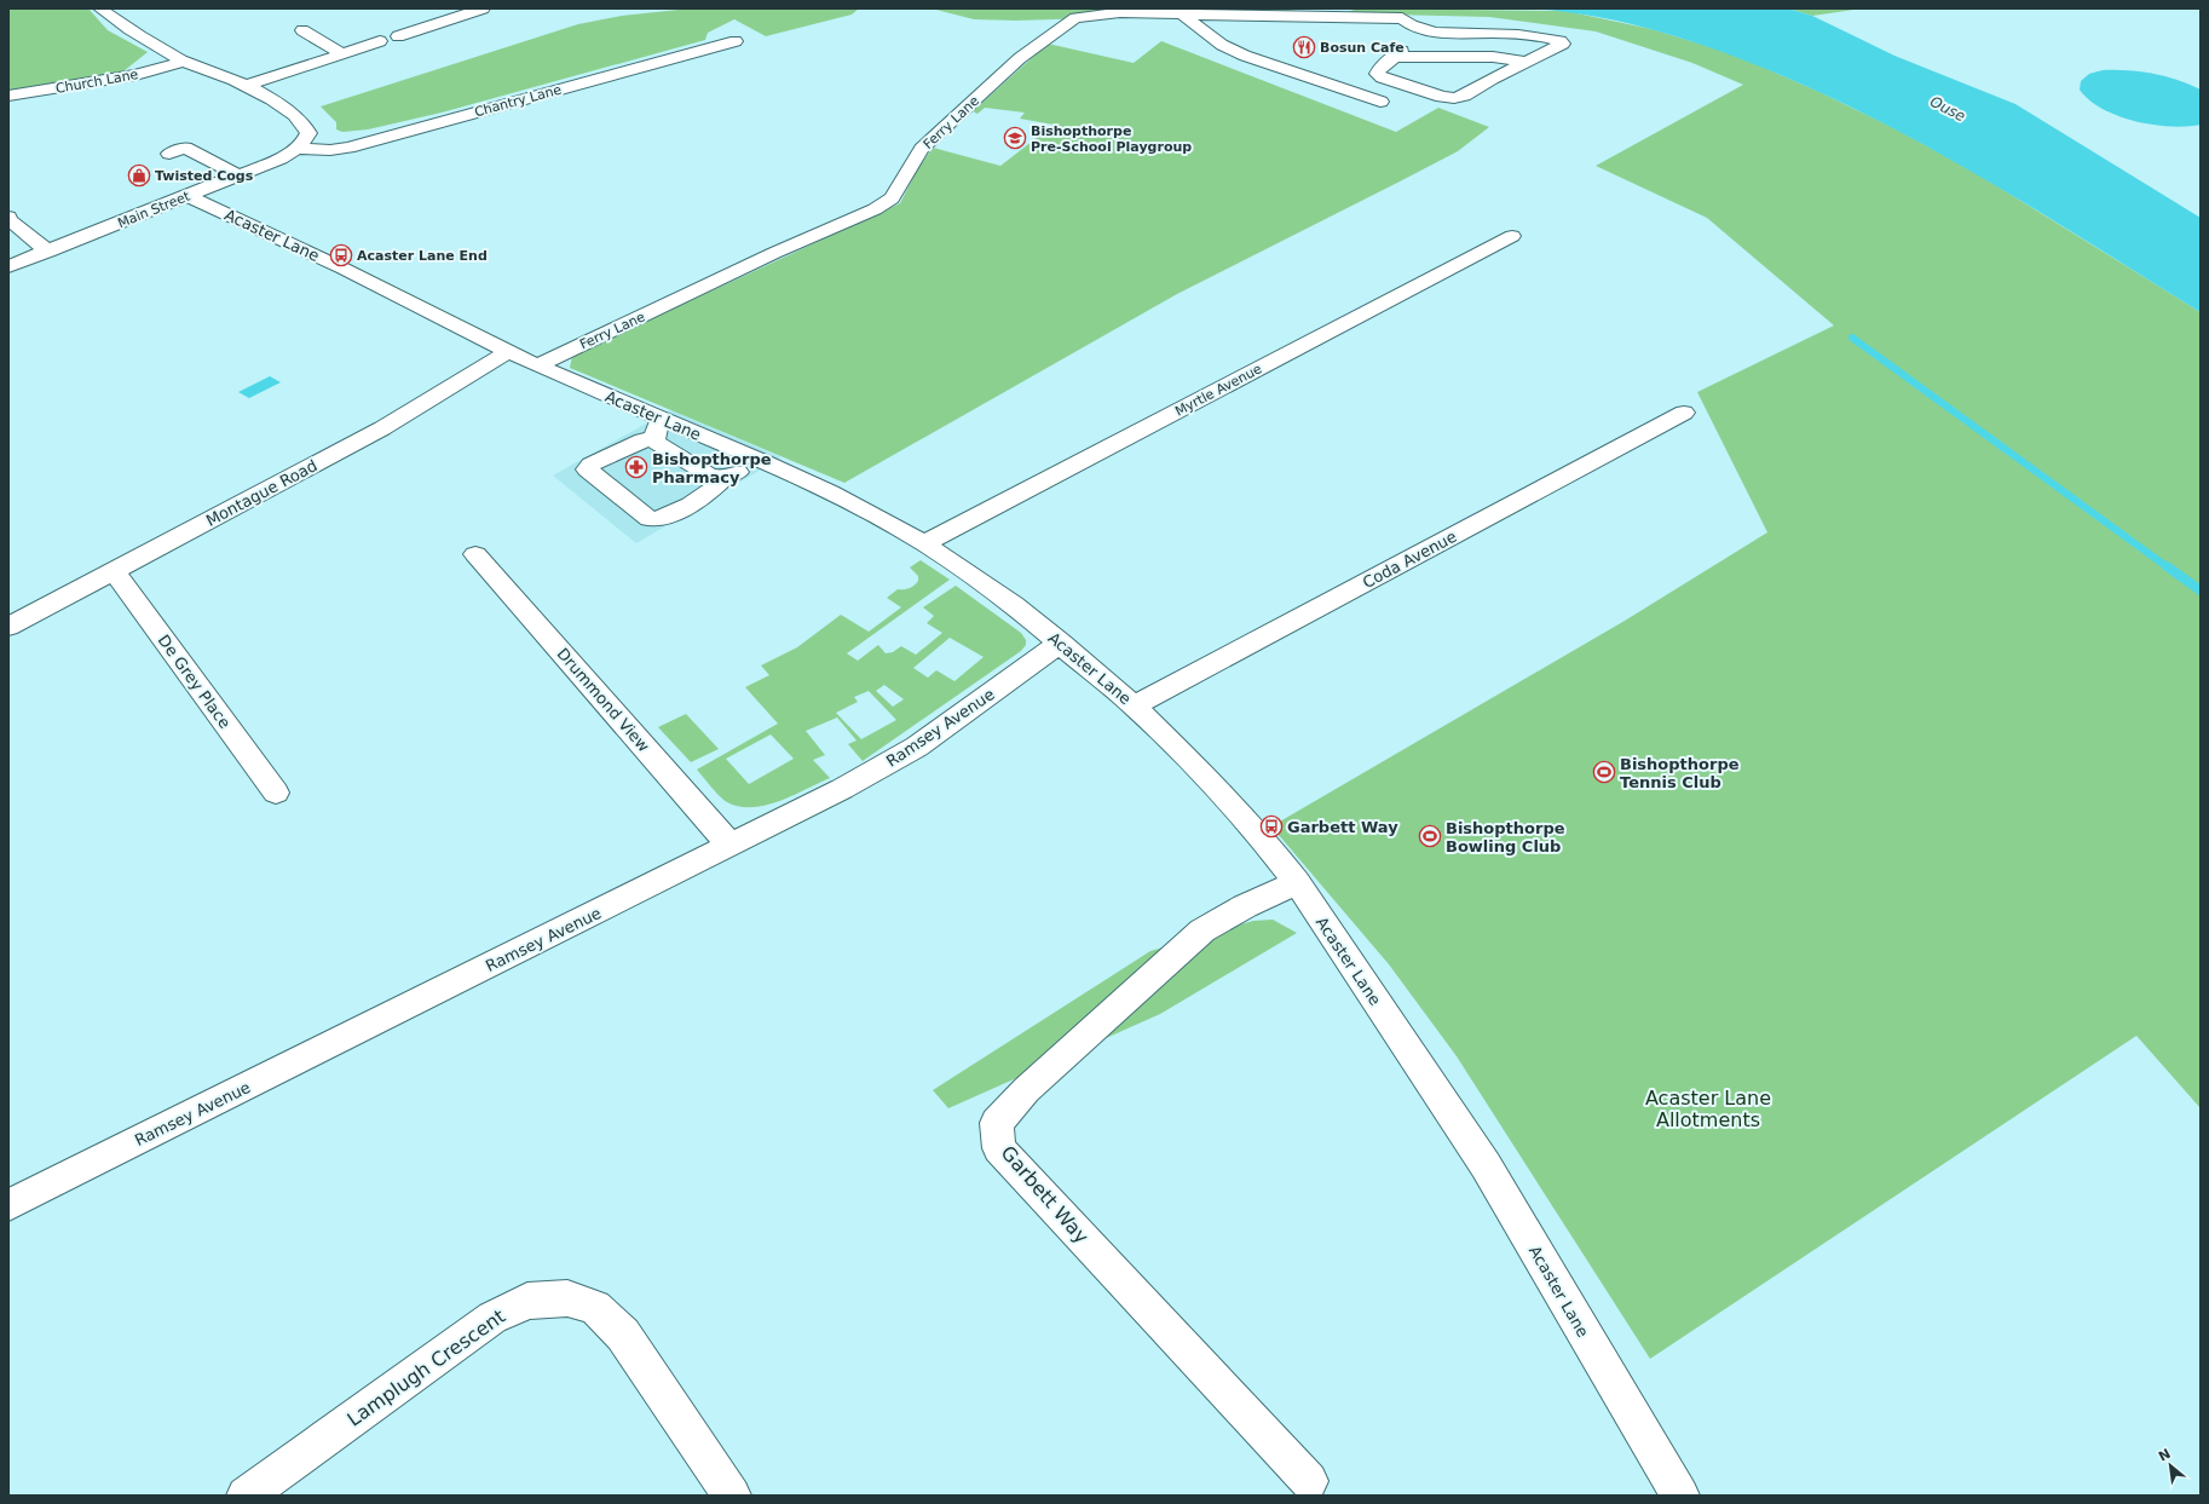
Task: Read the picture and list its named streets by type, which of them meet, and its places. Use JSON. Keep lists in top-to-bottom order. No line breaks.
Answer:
{"streets":{"street":["Church Lane","Chantry Lane","Ferry Lane","Main Street","Acaster Lane","Myrtle Avenue","Montague Road","Coda Avenue","De Grey Place","Drummond View","Ramsey Avenue","Garbett Way","Lamplugh Crescent"]},"crossings":[["Chantry Lane","Main Street"],["Ferry Lane","Acaster Lane"],["Main Street","Acaster Lane"],["Acaster Lane","Myrtle Avenue"],["Acaster Lane","Montague Road"],["Acaster Lane","Coda Avenue"],["Acaster Lane","Ramsey Avenue"],["Acaster Lane","Garbett Way"],["Montague Road","De Grey Place"],["Drummond View","Ramsey Avenue"]],"water":["Ouse"],"parks":["Acaster Lane Allotments"],"places":{"restaurant":["Bosun Cafe"],"school or university":["Bishopthorpe Pre-School Playgroup"],"shop":["Twisted Cogs"],"bus stop":["Acaster Lane End","Garbett Way"],"pharmacy":["Bishopthorpe Pharmacy"],"sports":["Bishopthorpe Tennis Club","Bishopthorpe Bowling Club"]},"north":"top left"}
